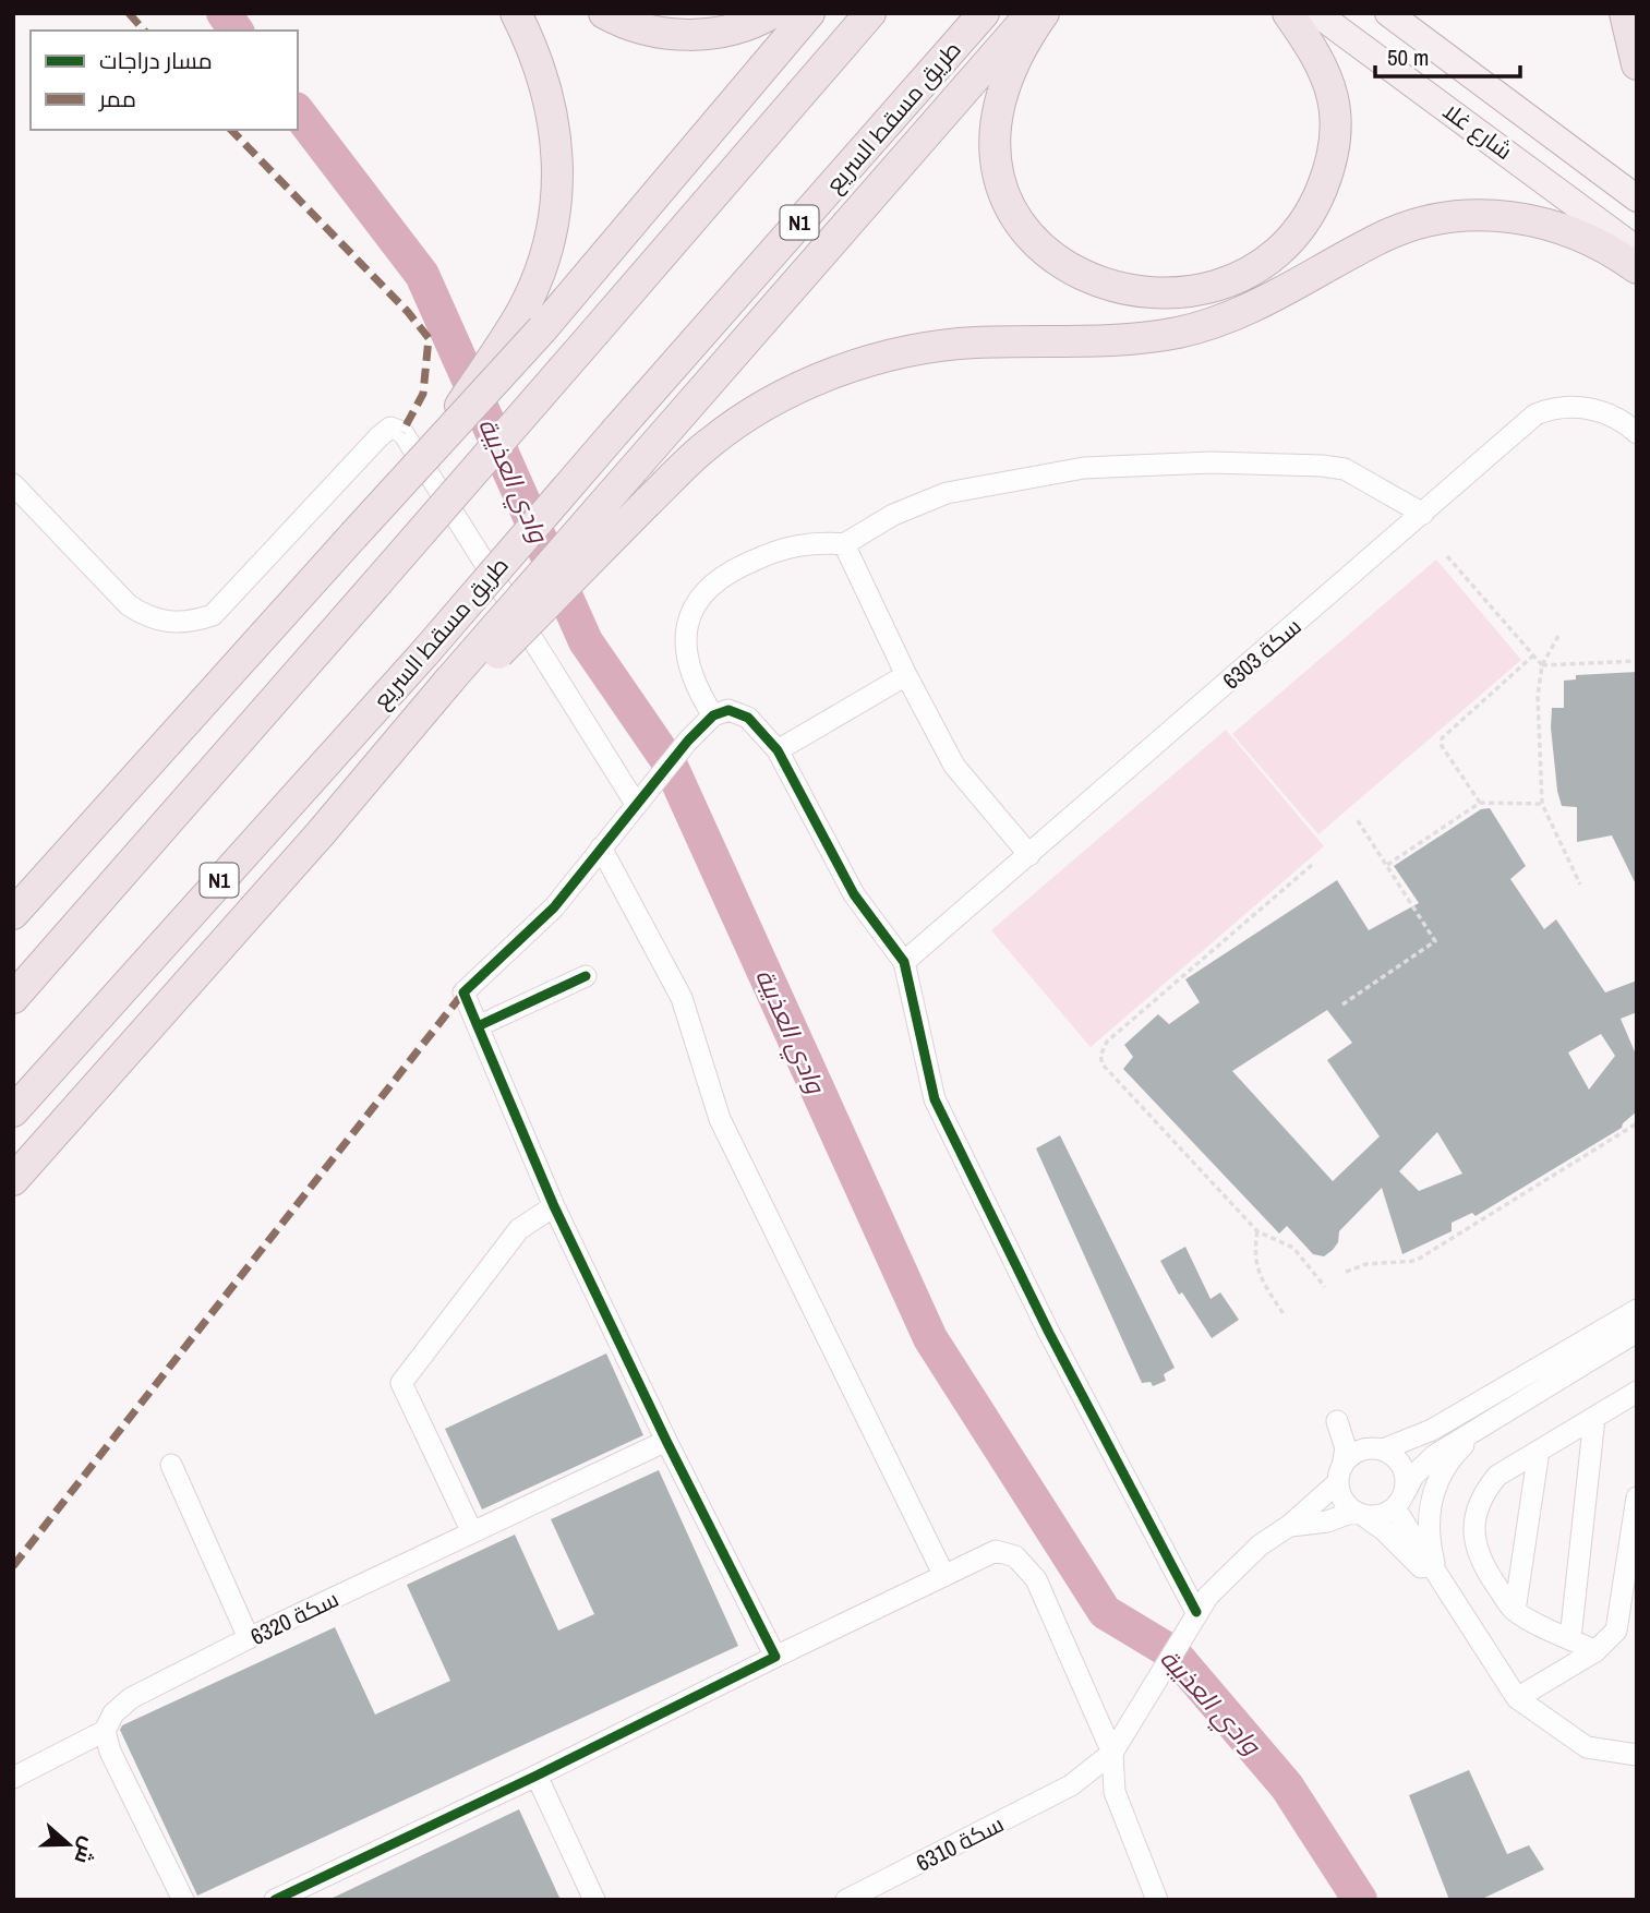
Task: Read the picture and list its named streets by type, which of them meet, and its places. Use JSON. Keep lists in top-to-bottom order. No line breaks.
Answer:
{"streets":{"highway":["طريق مسقط السريع","N1"],"main road":["شارع غلا"],"street":["سكة 6303","سكة 6320","سكة 6310"]},"water":["وادي العذيبة"],"legend":["مسار دراجات","ممر"],"scale_bar":"50 m","north":"right"}
